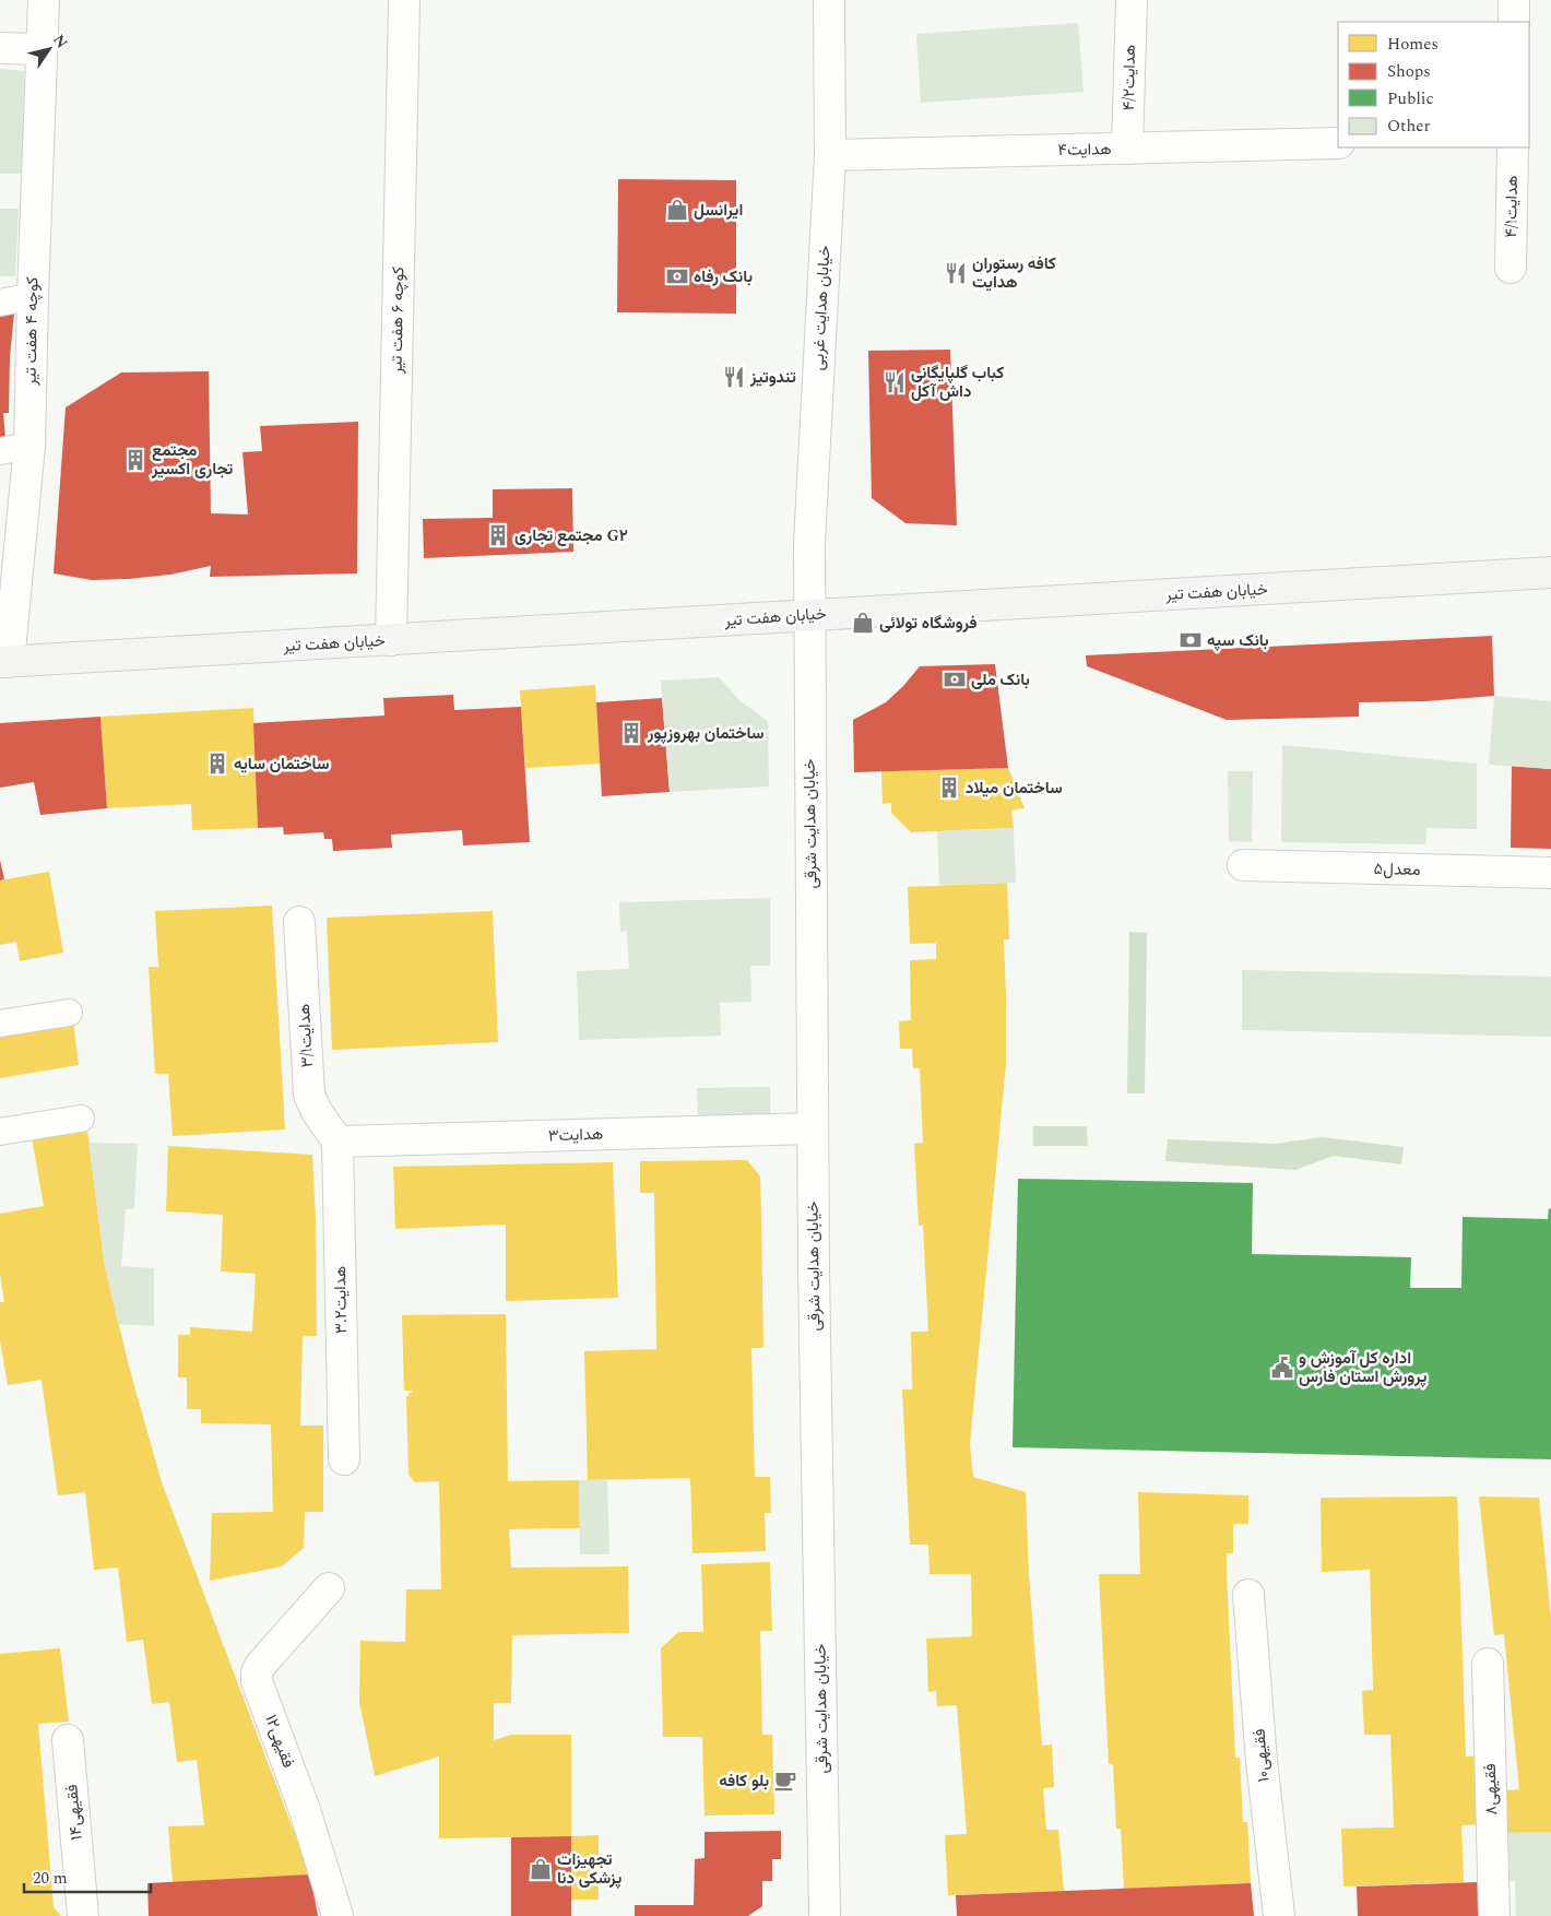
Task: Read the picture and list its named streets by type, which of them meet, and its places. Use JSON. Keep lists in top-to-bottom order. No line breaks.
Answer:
{"streets":{"main road":["خیابان هفت تیر"],"street":["هدایت۴/۲","هدایت۴","هدایت۴/۱","خیابان هدایت غربی","کوچه ۶ هفت تیر","کوچه ۴ هفت تیر","خیابان هدایت شرقی","معدل۵","هدایت۳/۱","هدایت۳","هدایت۳.۲","فقیهی۱۲","فقیهی۱۰","فقیهی۸","فقیهی۱۴"]},"crossings":[["هدایت۴/۲","هدایت۴"],["هدایت۴","خیابان هدایت غربی"],["خیابان هدایت غربی","خیابان هفت تیر"],["خیابان هدایت غربی","خیابان هدایت شرقی"],["کوچه ۶ هفت تیر","خیابان هفت تیر"],["کوچه ۴ هفت تیر","خیابان هفت تیر"],["خیابان هفت تیر","خیابان هدایت شرقی"],["خیابان هدایت شرقی","هدایت۳"],["هدایت۳/۱","هدایت۳"],["هدایت۳/۱","هدایت۳.۲"],["هدایت۳","هدایت۳.۲"]],"places":{"shop":["ایرانسل","فروشگاه تولائی","تجهیزات پزشکی دنا"],"restaurant":["کافه رستوران هدایت","تندوتیز","کباب گلپایگانی داش آکل"],"bank":["بانک رفاه","بانک سپه","بانک ملی"],"building":["مجتمع تجاری اکسیر","مجتمع تجاری G۲","ساختمان بهروزپور","ساختمان سایه","ساختمان میلاد"],"public building":["اداره کل آموزش و پرورش استان فارس"],"cafe":["بلو کافه"]},"legend":["Homes","Shops","Public","Other"],"scale_bar":"20 m","north":"top right"}
